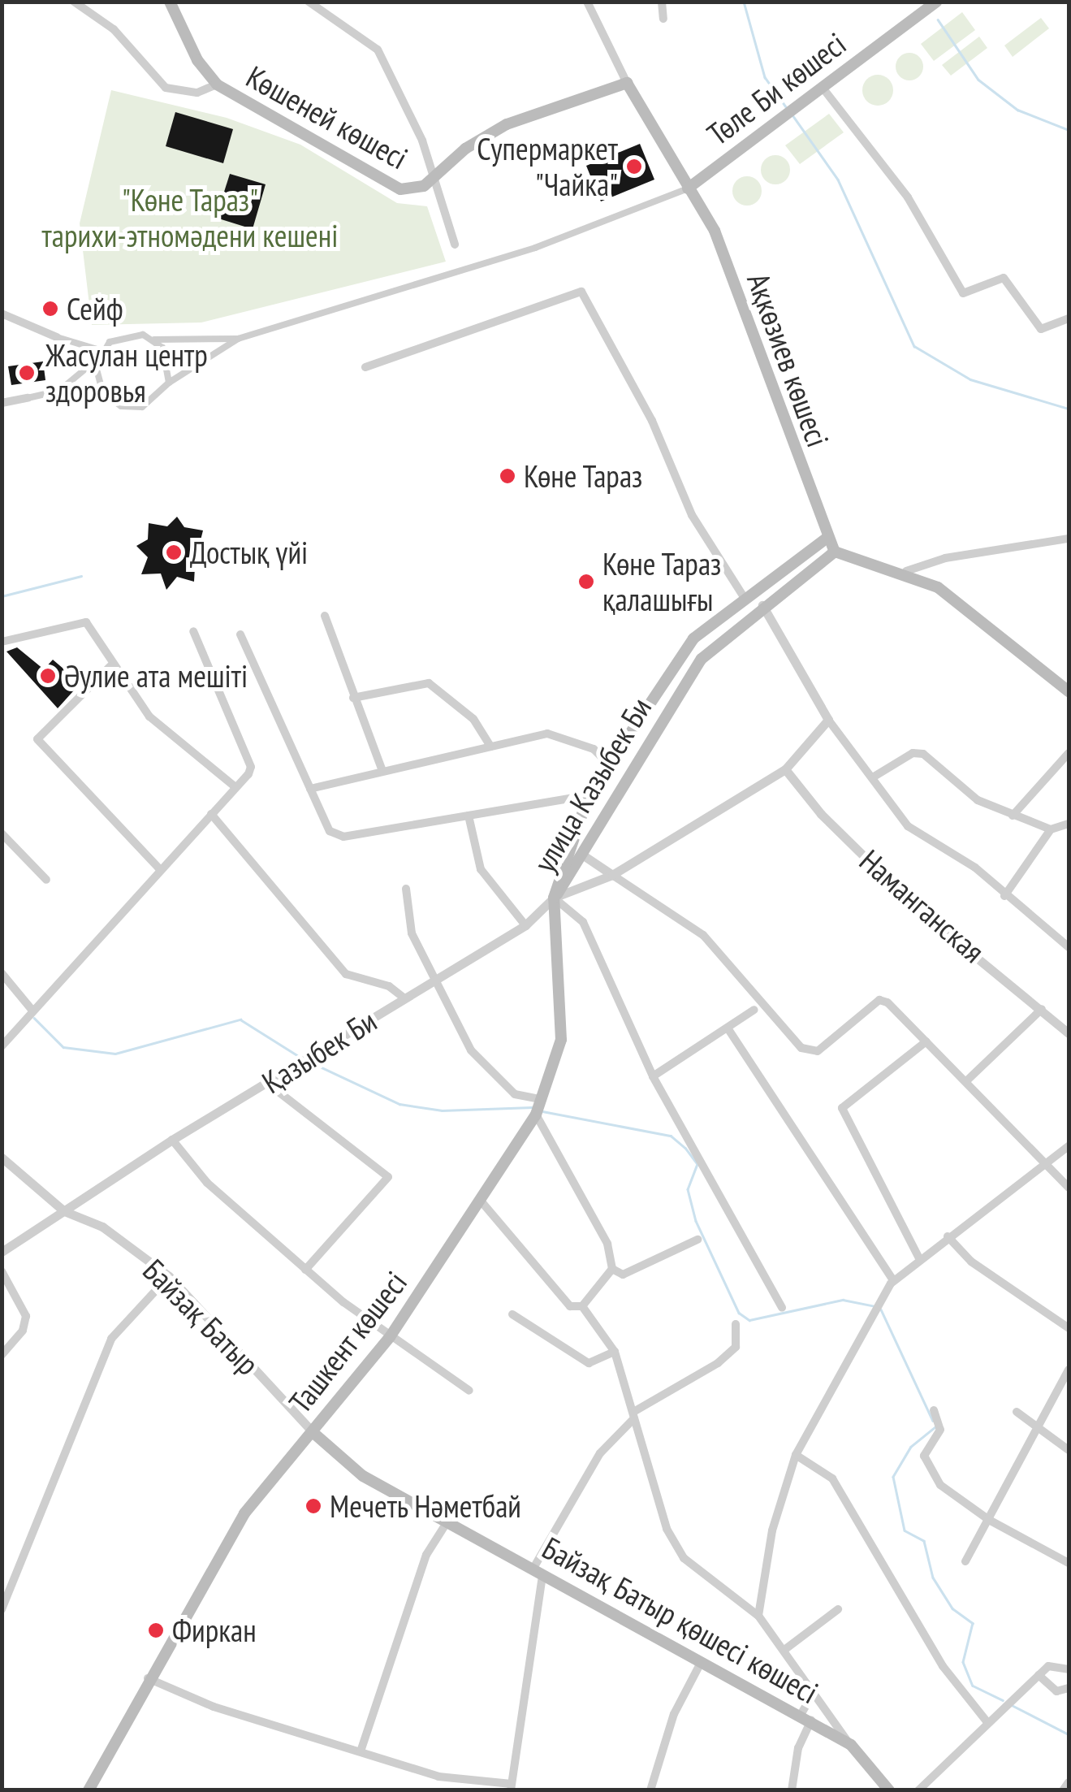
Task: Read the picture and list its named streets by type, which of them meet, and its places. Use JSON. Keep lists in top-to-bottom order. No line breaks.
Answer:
{"streets":{"main road":["Төле Би көшесі","Көшеней көшесі","Ақкөзиев көшесі","улица Казыбек Би","Ташкент көшесі","Байзақ Батыр қөшесі көшесі"],"street":["Наманганская","Қазыбек Би","Байзақ Батыр"]},"crossings":[["Төле Би көшесі","Ақкөзиев көшесі"],["Көшеней көшесі","Ақкөзиев көшесі"],["Ақкөзиев көшесі","улица Казыбек Би"],["улица Казыбек Би","Қазыбек Би"],["улица Казыбек Би","Ташкент көшесі"],["Қазыбек Би","Байзақ Батыр"],["Қазыбек Би","Ташкент көшесі"],["Байзақ Батыр","Ташкент көшесі"],["Байзақ Батыр","Байзақ Батыр қөшесі көшесі"],["Ташкент көшесі","Байзақ Батыр қөшесі көшесі"]],"parks":["\"Көне Тараз\" тарихи-этномәдени кешені"],"places":["Супермаркет \"Чайка\"","Сейф","Жасулан центр здоровья","Көне Тараз","Достық үйі","Көне Тараз қалашығы","Әулие ата мешіті","Мечеть Нәметбай","Фиркан"]}
